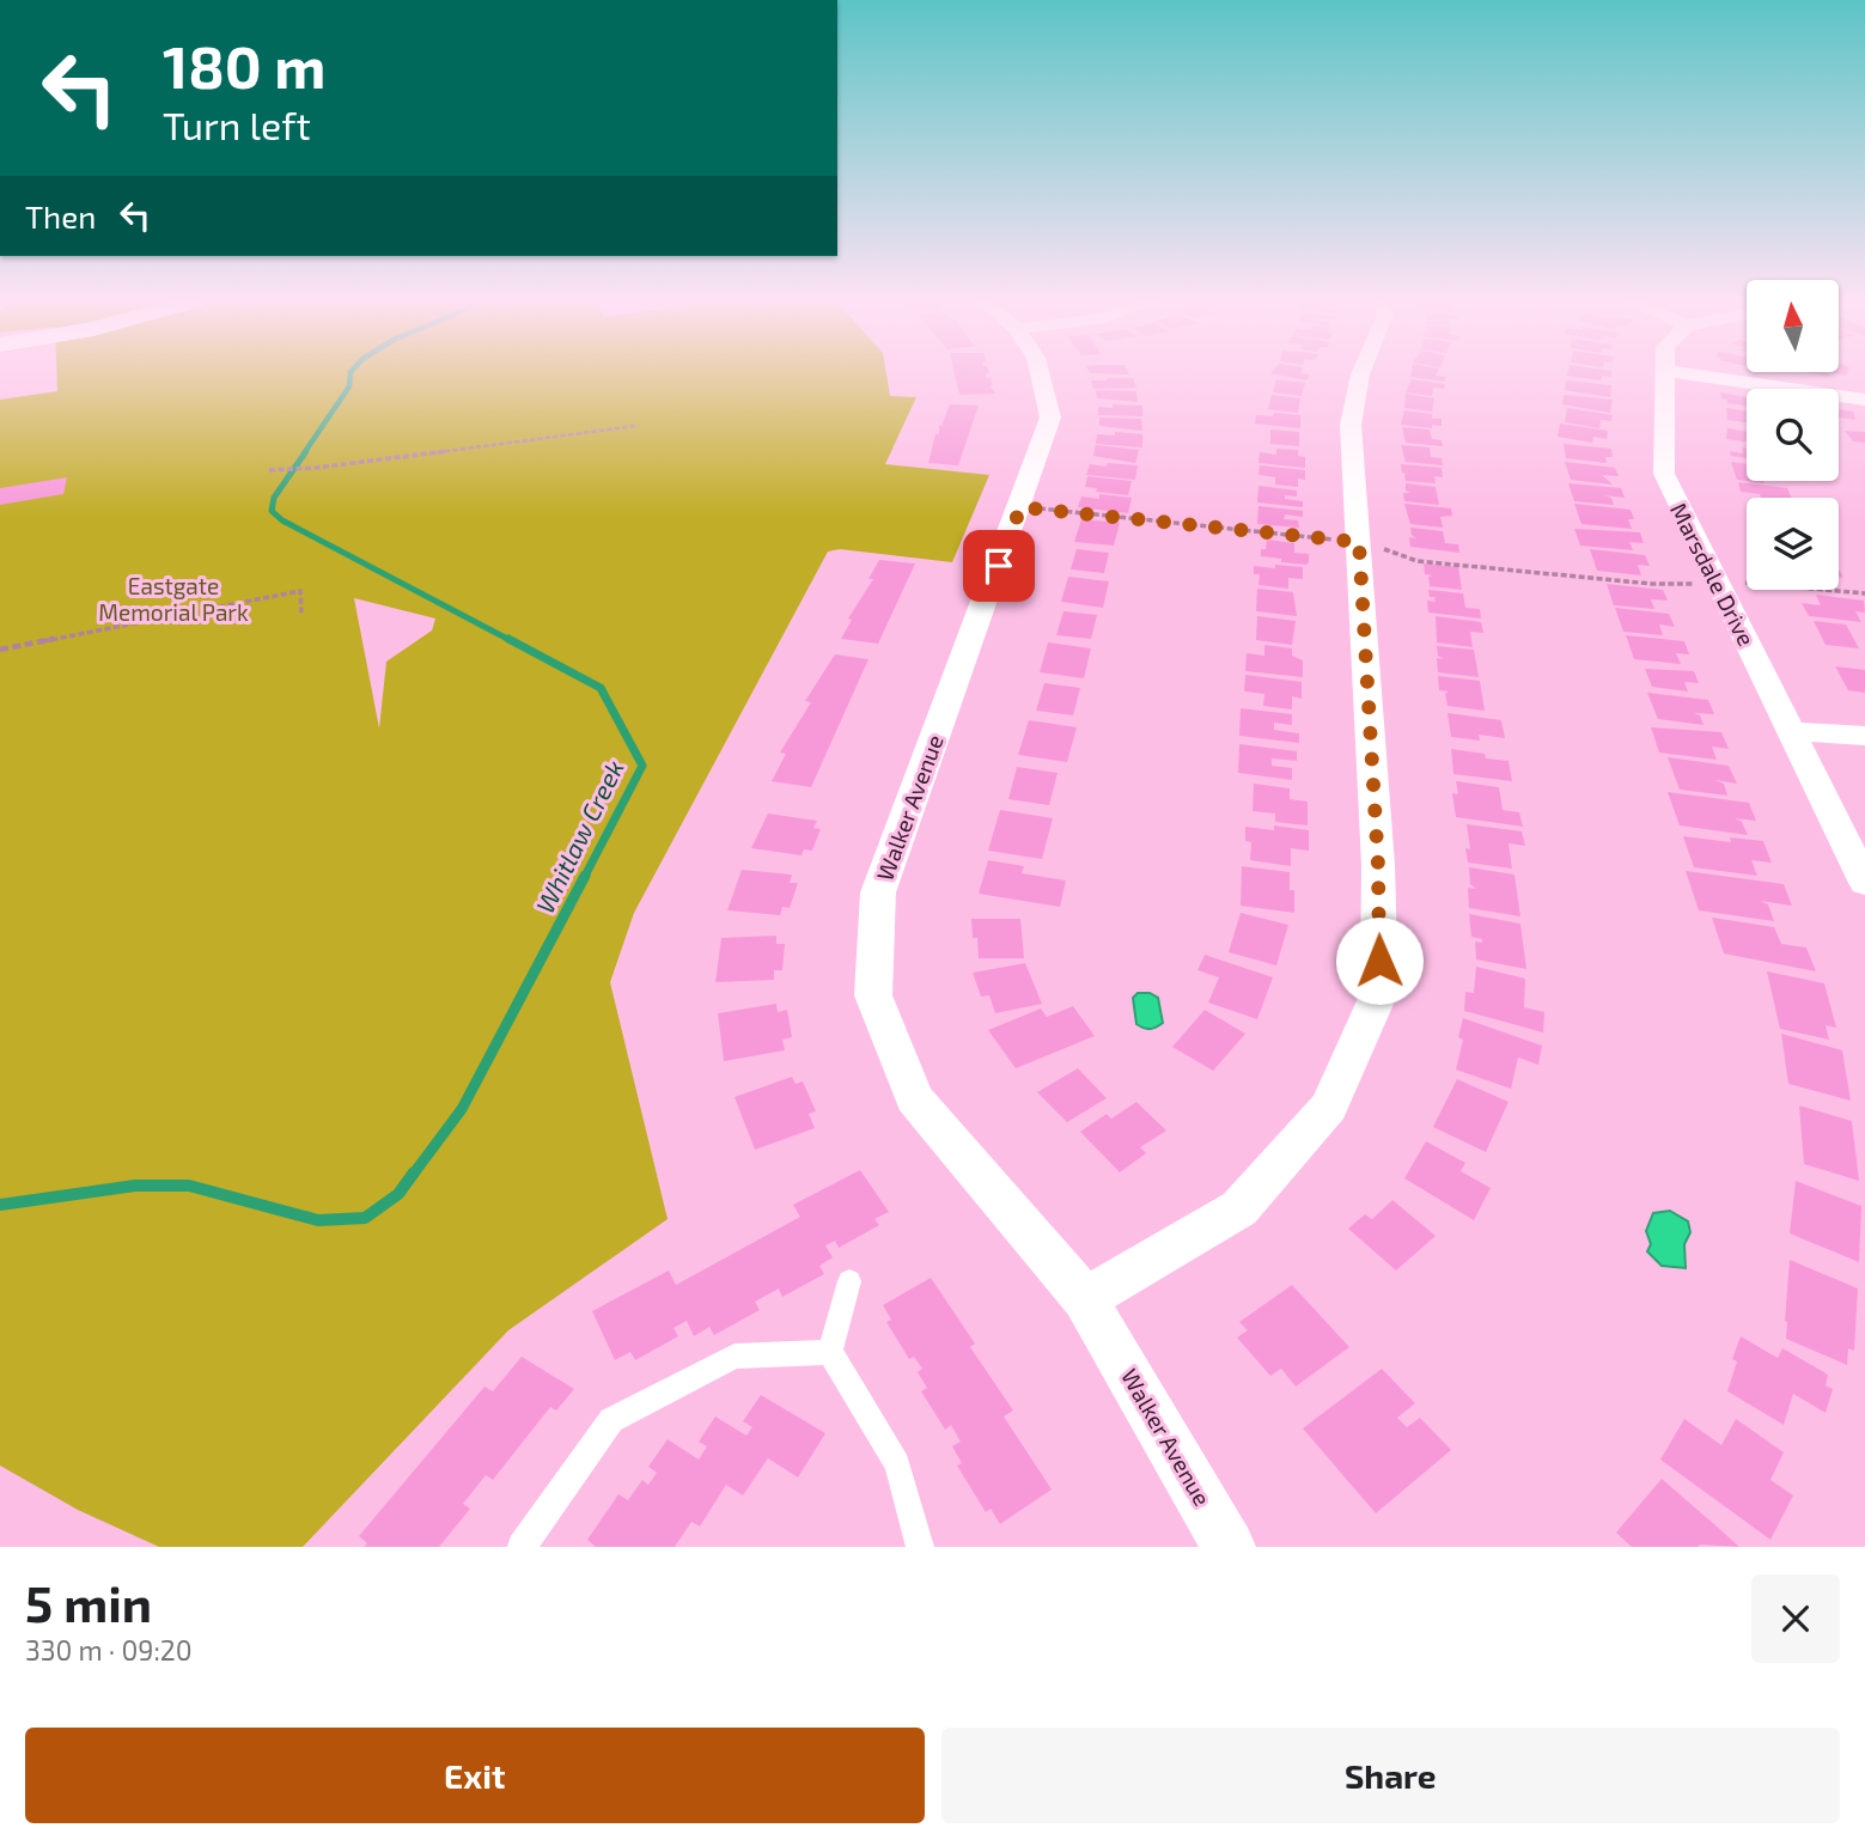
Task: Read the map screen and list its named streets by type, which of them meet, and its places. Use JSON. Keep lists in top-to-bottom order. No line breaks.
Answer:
{"streets":{"street":["Marsdale Drive","Walker Avenue"]},"water":["Whitlaw Creek"],"parks":["Eastgate Memorial Park"],"north":"top","page":{"turn":["180 m","Turn left"],"then":"Then","heading":["5 min","330 m · 09:20"],"buttons":["Exit","Share"]}}
